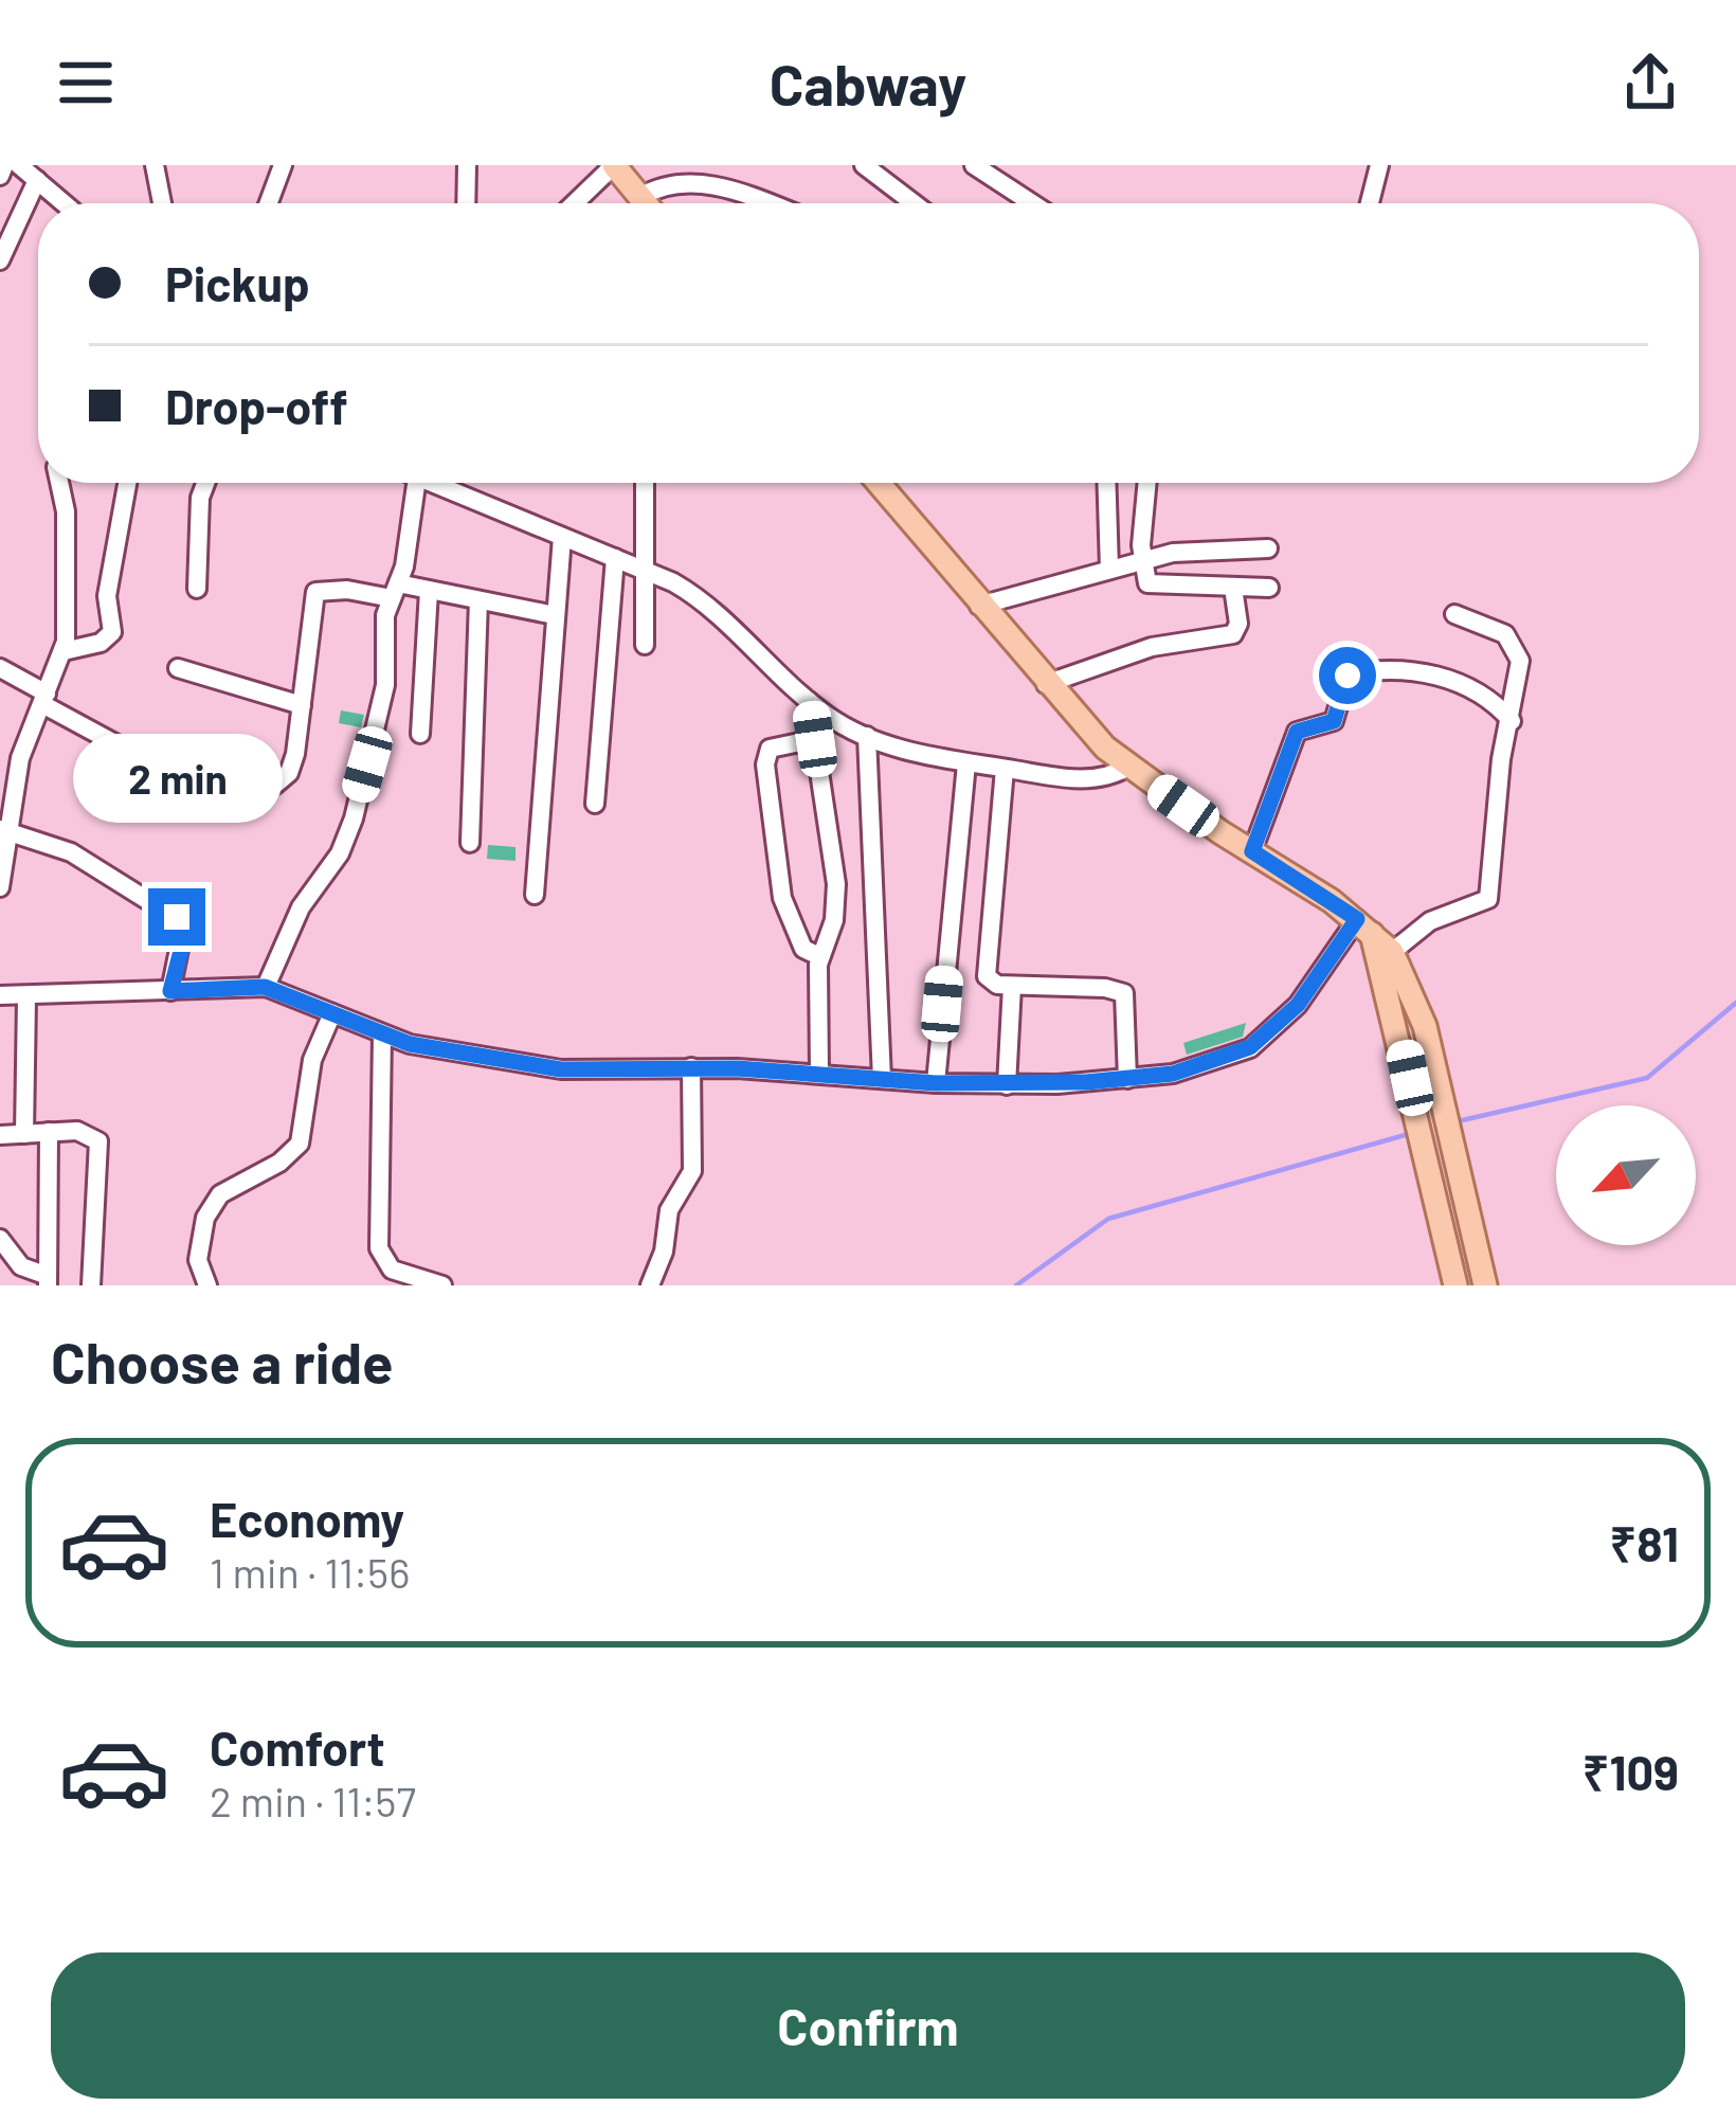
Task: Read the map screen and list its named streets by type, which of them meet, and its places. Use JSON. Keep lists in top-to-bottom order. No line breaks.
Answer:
{"north":"bottom left","page":{"header":"Cabway","banner":["Pickup","Drop-off"],"bubble":"2 min","heading":"Choose a ride","list":[{"name":"Economy","note":"1 min · 11:56","value":"₹81"},{"name":"Comfort","note":"2 min · 11:57","value":"₹109"}],"buttons":"Confirm"}}
